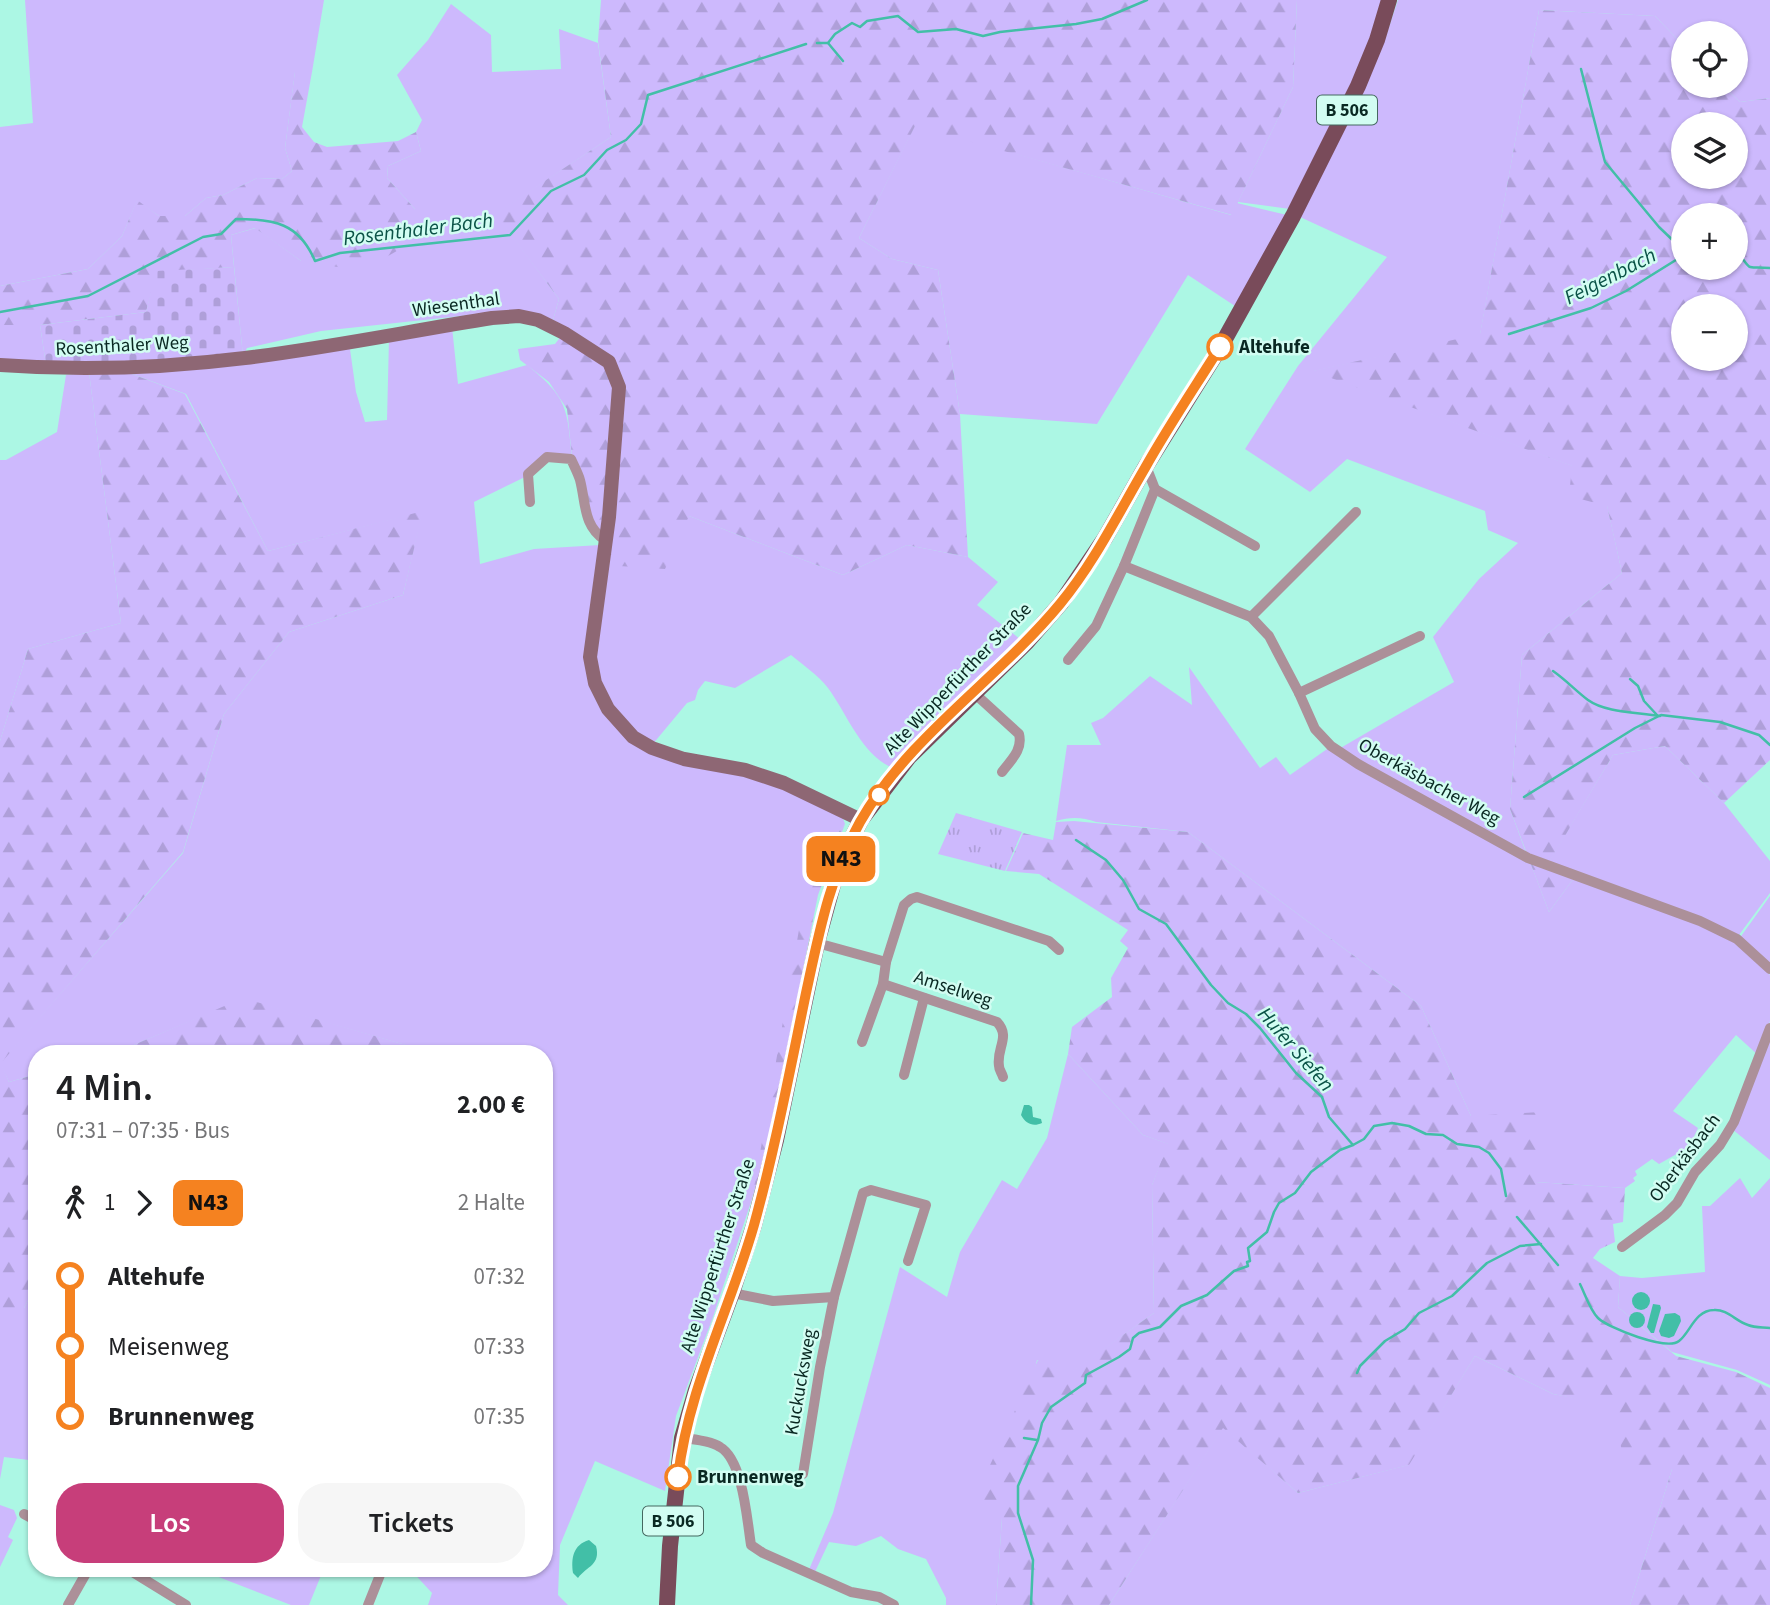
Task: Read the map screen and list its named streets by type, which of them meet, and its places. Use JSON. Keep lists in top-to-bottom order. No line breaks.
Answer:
{"streets":{"main road":["B 506","Alte Wipperfürther Straße"],"street":["Wiesenthal","Rosenthaler Weg","Oberkäsbacher Weg","Amselweg","Oberkäsbach","Kuckucksweg"]},"crossings":[["Wiesenthal","Rosenthaler Weg"],["Wiesenthal","Alte Wipperfürther Straße"]],"water":["Rosenthaler Bach","Feigenbach","Hufer Siefen"],"places":["Altehufe","Brunnenweg"],"lines":["bus line N43"],"page":{"on_map":"N43","map_buttons":["+","−"],"heading":["4 Min.","07:31 – 07:35 · Bus","2.00 €"],"legs":["1","N43","2 Halte"],"list":[{"name":"Altehufe","value":"07:32"},{"name":"Meisenweg","value":"07:33"},{"name":"Brunnenweg","value":"07:35"}],"buttons":["Los","Tickets"]}}
